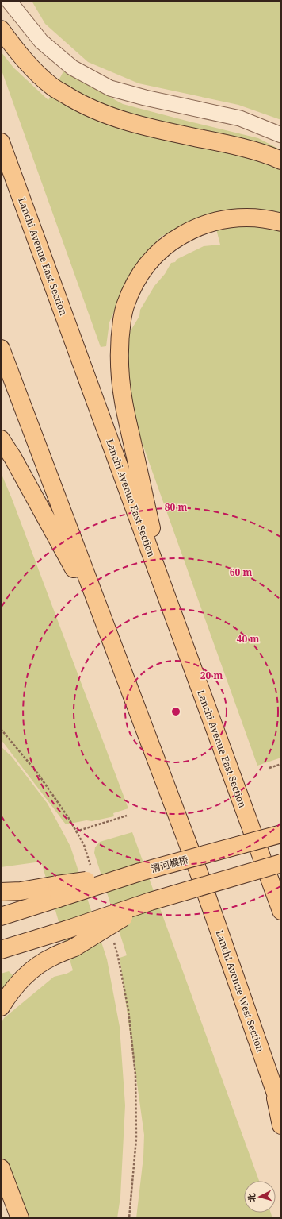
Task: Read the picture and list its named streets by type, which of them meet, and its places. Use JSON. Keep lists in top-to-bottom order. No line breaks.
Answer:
{"streets":{"main road":["Lanchi Avenue East Section","渭河横桥","Lanchi Avenue West Section"]},"north":"left","rings":["80 m","60 m","40 m","20 m"]}
